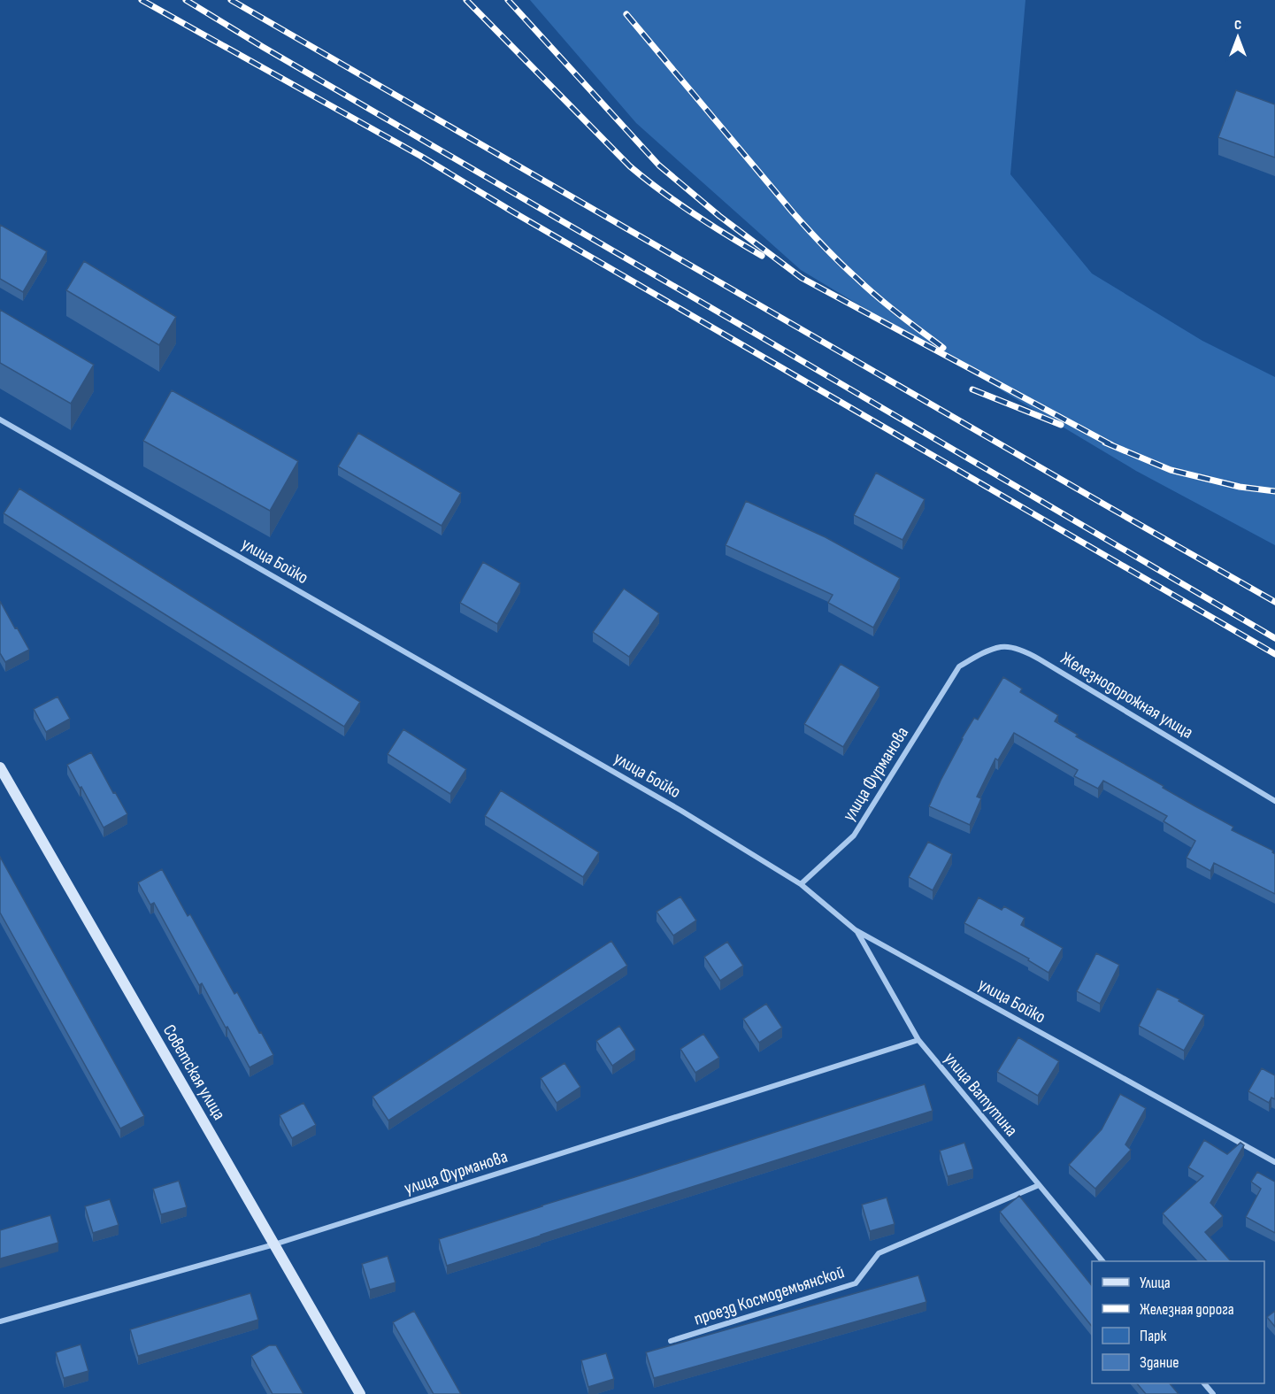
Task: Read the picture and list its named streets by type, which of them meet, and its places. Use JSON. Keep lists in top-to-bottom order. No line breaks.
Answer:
{"streets":{"street":["улица Бойко","Железнодорожная улица","улица Фурманова","Советская улица","улица Ватутина","проезд Космодемьянской"]},"crossings":[["улица Бойко","улица Фурманова"],["улица Бойко","улица Ватутина"],["Железнодорожная улица","улица Фурманова"],["улица Фурманова","Советская улица"],["улица Фурманова","улица Ватутина"],["улица Ватутина","проезд Космодемьянской"]],"legend":["Улица","Железная дорога","Парк","Здание"],"north":"top"}
